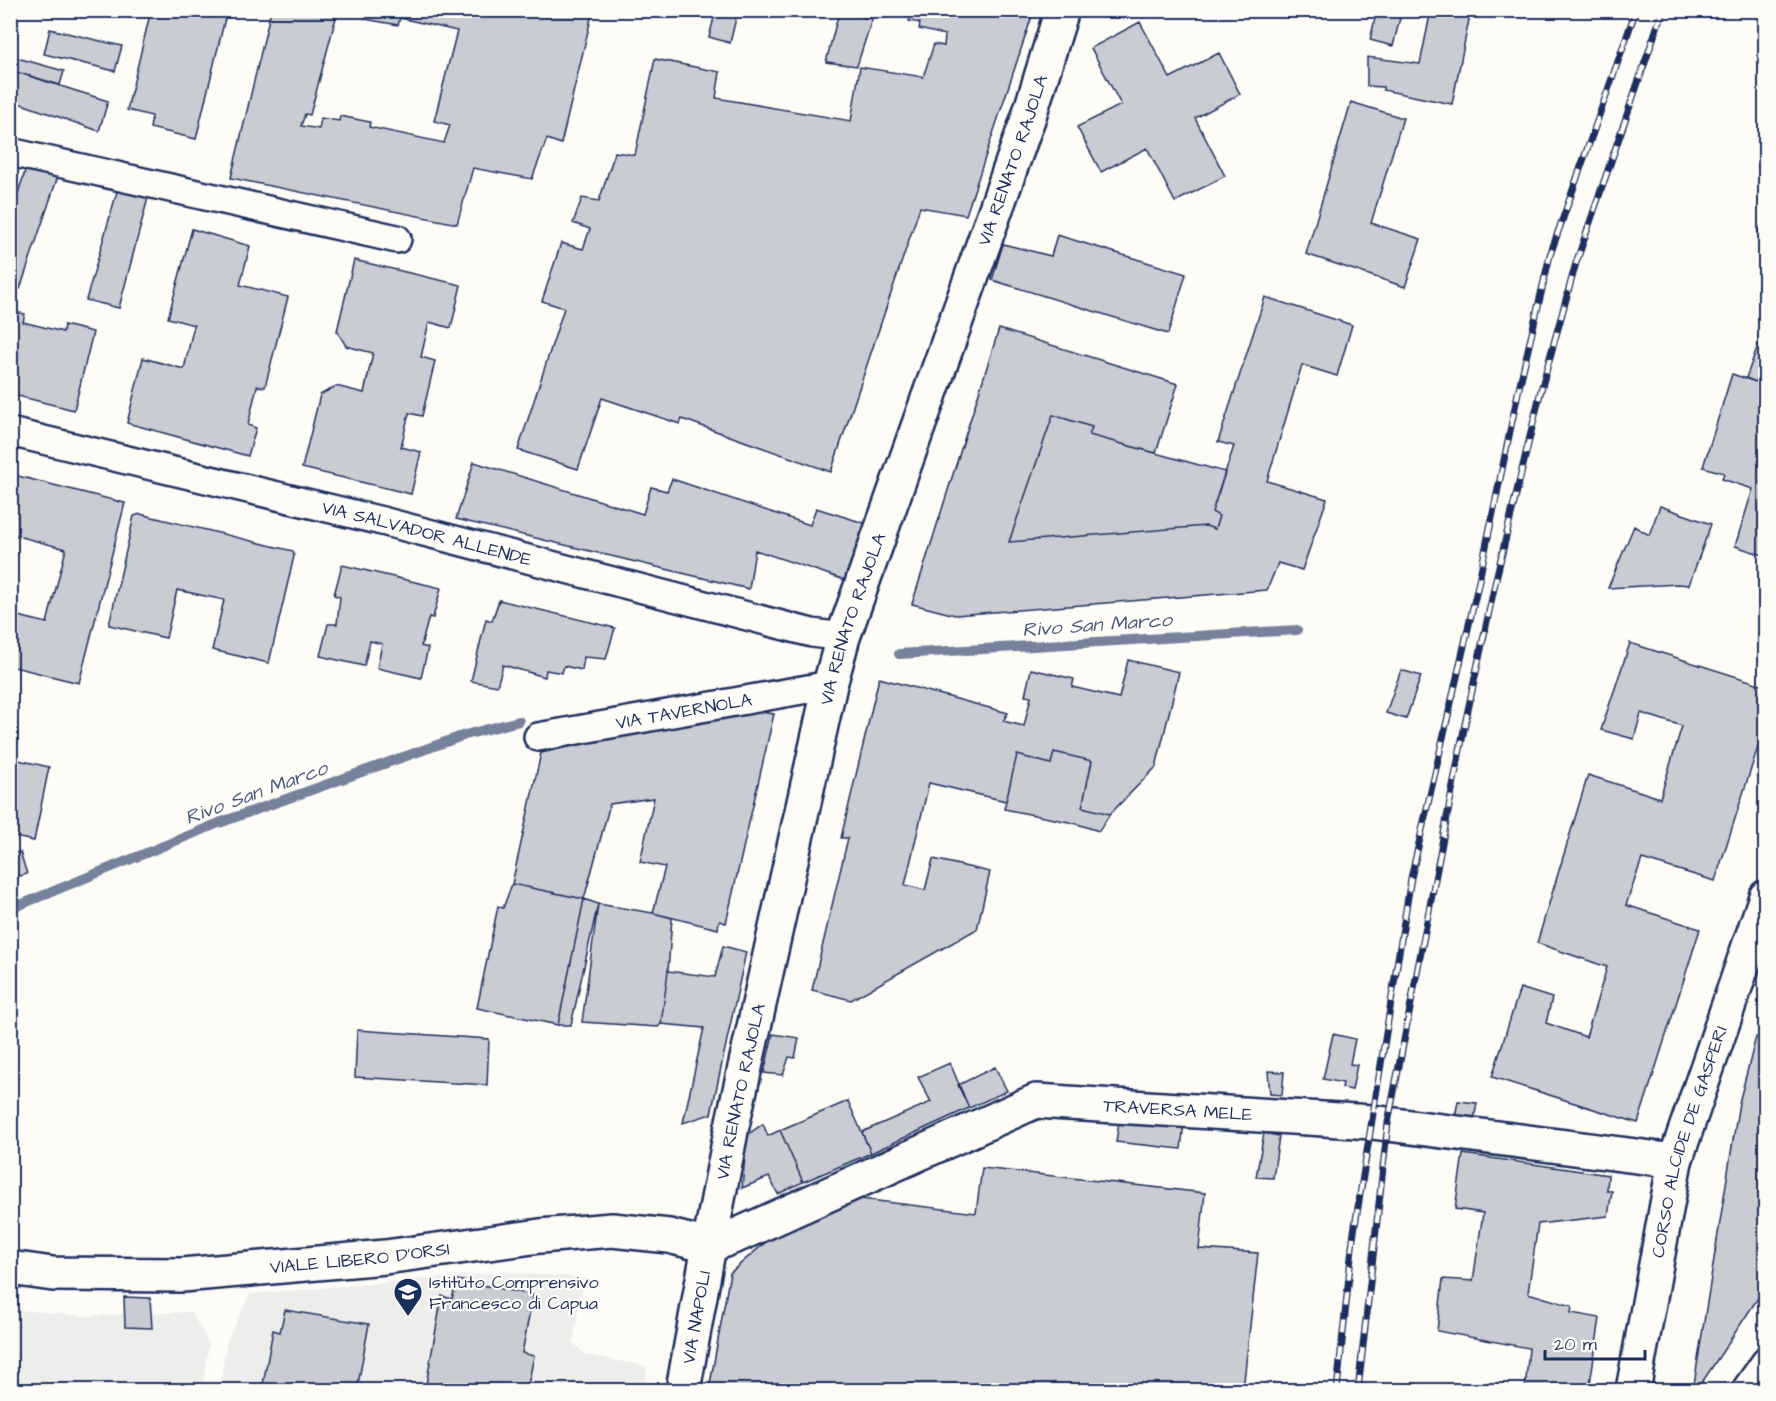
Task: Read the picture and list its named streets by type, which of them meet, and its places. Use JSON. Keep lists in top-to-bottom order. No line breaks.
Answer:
{"streets":{"street":["VIA RENATO RAJOLA","VIA SALVADOR ALLENDE","VIA TAVERNOLA","TRAVERSA MELE","CORSO ALCIDE DE GASPERI","VIALE LIBERO D'ORSI","VIA NAPOLI"]},"crossings":[["VIA RENATO RAJOLA","VIA SALVADOR ALLENDE"],["VIA RENATO RAJOLA","VIA TAVERNOLA"],["VIA RENATO RAJOLA","TRAVERSA MELE"],["VIA RENATO RAJOLA","VIALE LIBERO D'ORSI"],["VIA RENATO RAJOLA","VIA NAPOLI"],["TRAVERSA MELE","CORSO ALCIDE DE GASPERI"],["TRAVERSA MELE","VIALE LIBERO D'ORSI"],["TRAVERSA MELE","VIA NAPOLI"],["VIALE LIBERO D'ORSI","VIA NAPOLI"]],"water":["Rivo San Marco"],"places":{"school or university":["Istituto Comprensivo Francesco di Capua"]},"scale_bar":"20 m"}
